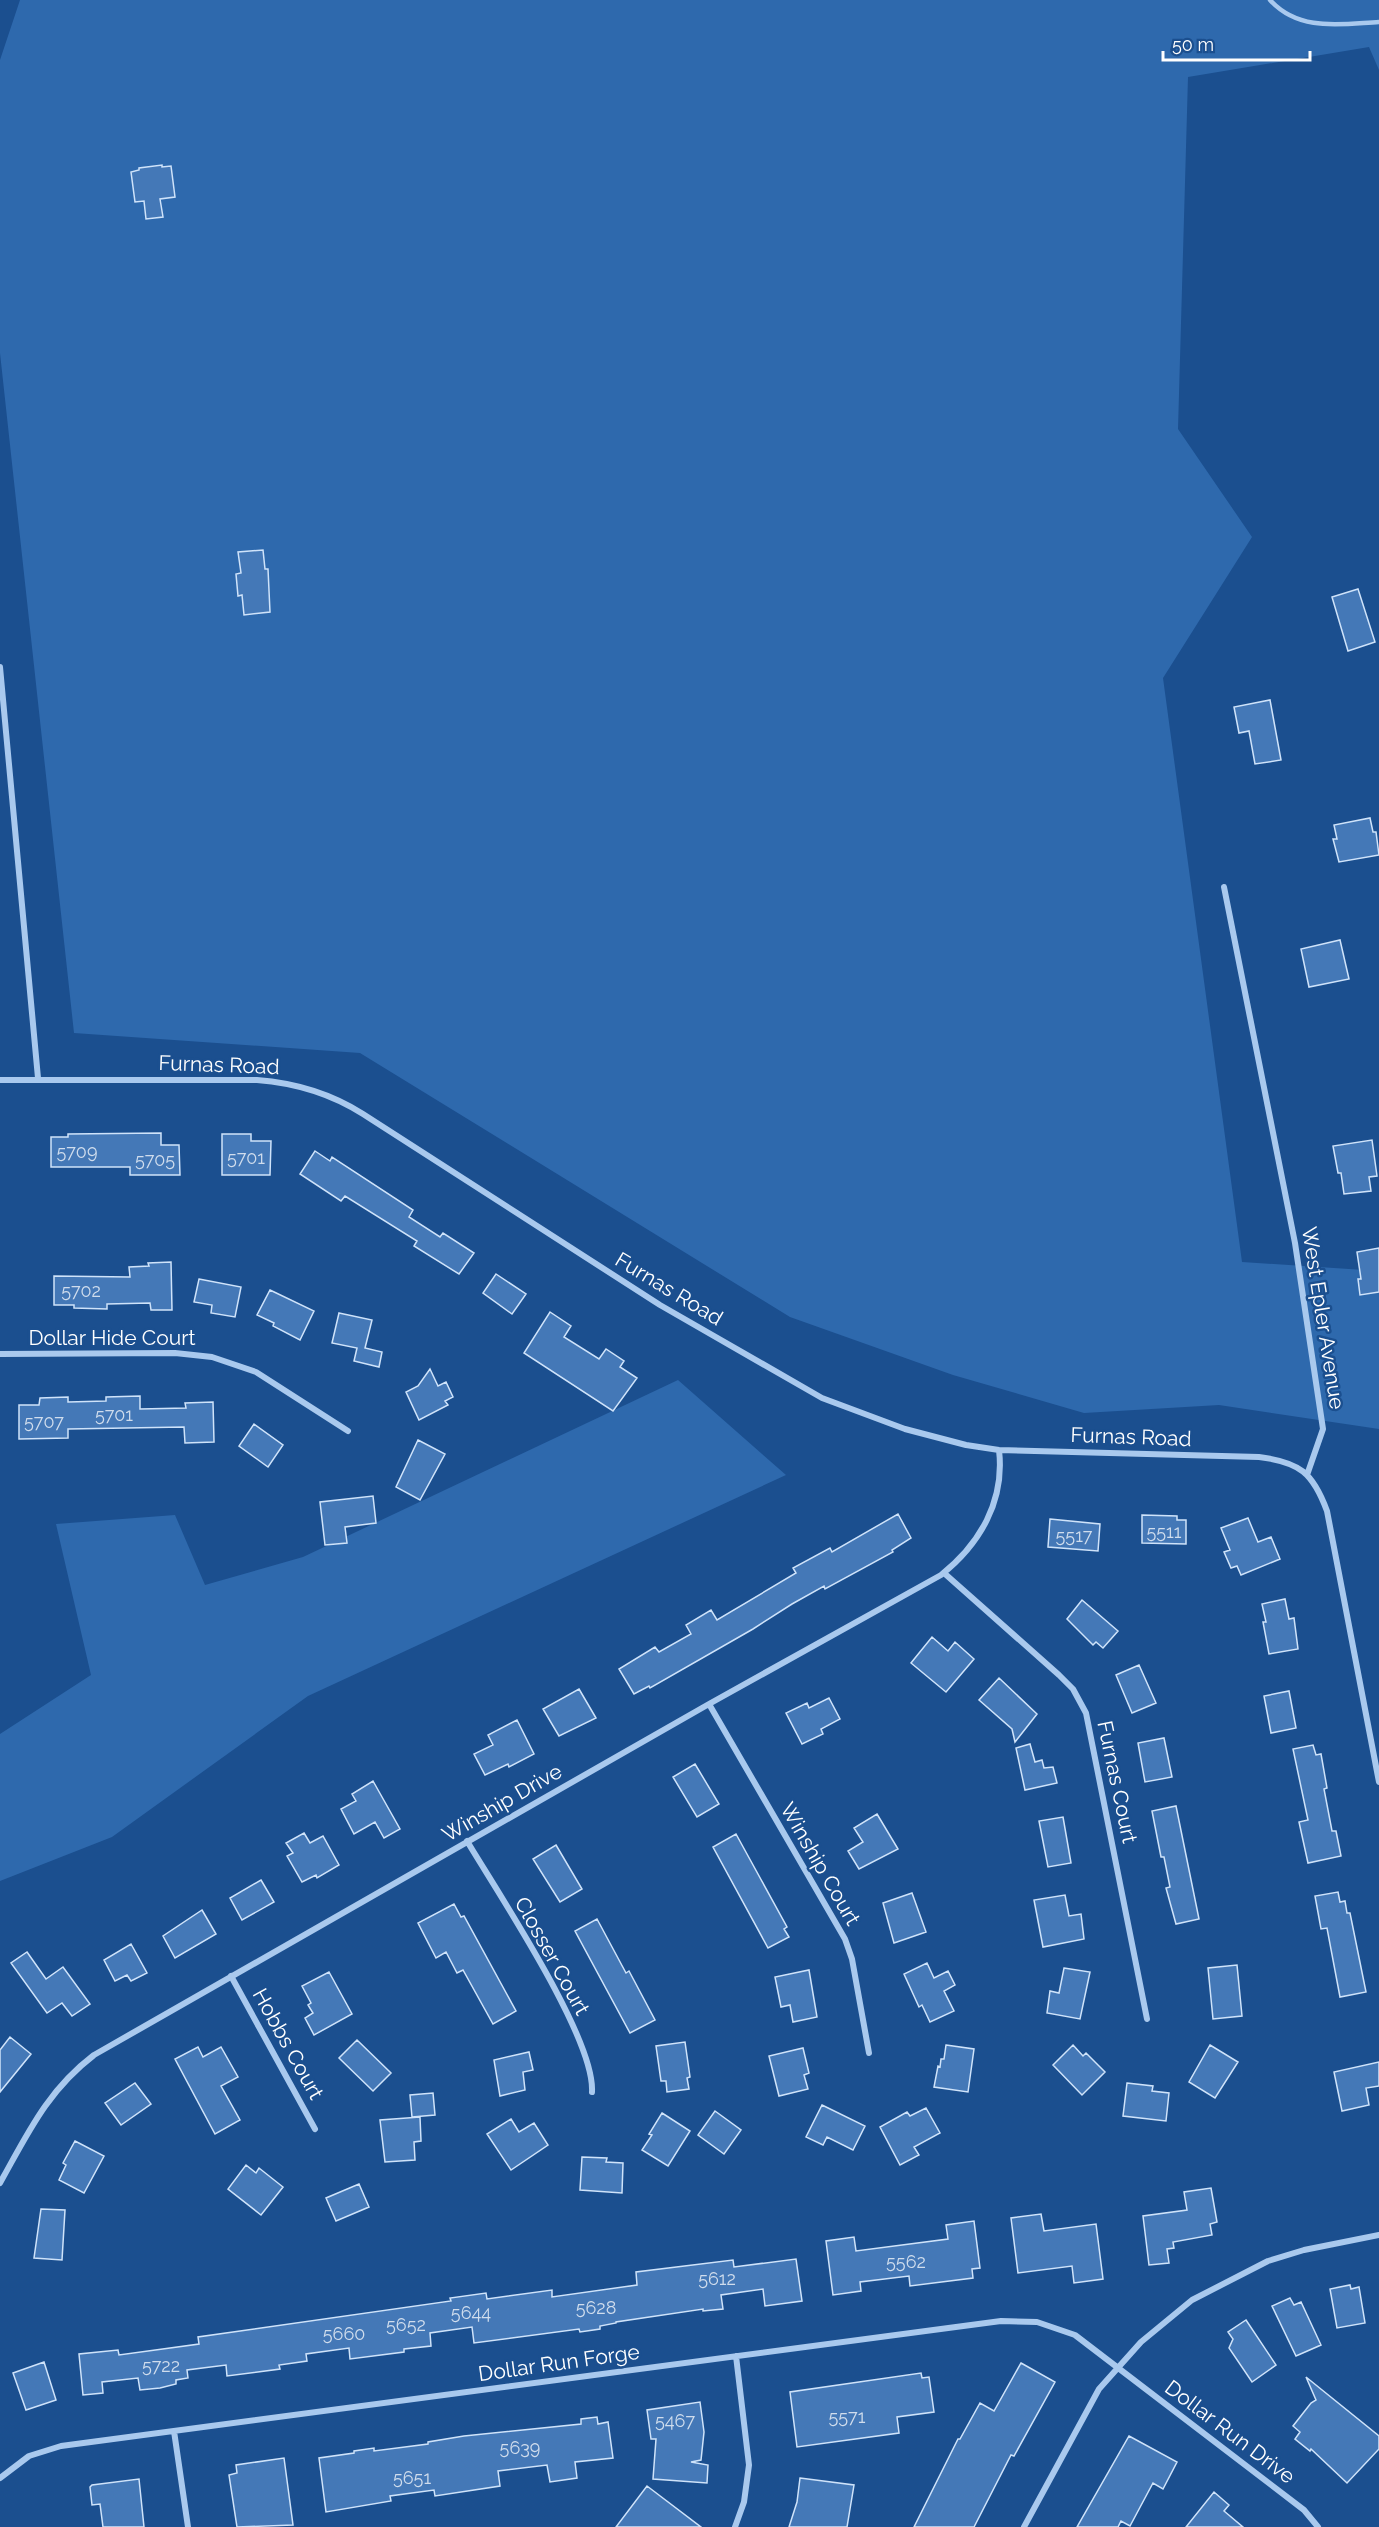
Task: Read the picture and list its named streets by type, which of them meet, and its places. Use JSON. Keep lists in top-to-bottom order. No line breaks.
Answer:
{"streets":{"street":["Furnas Road","West Epler Avenue","Dollar Hide Court","Furnas Court","Winship Drive","Winship Court","Closser Court","Hobbs Court","Dollar Run Forge","Dollar Run Drive"]},"crossings":[["Furnas Road","West Epler Avenue"],["Furnas Road","Winship Drive"],["Furnas Court","Winship Drive"],["Winship Drive","Winship Court"],["Winship Drive","Closser Court"],["Winship Drive","Hobbs Court"],["Dollar Run Forge","Dollar Run Drive"]],"house_numbers":["5709","5701","5705","5702","5701","5707","5511","5517","5562","5612","5628","5644","5652","5660","5722","5571","5467","5639","5651"],"scale_bar":"50 m"}
